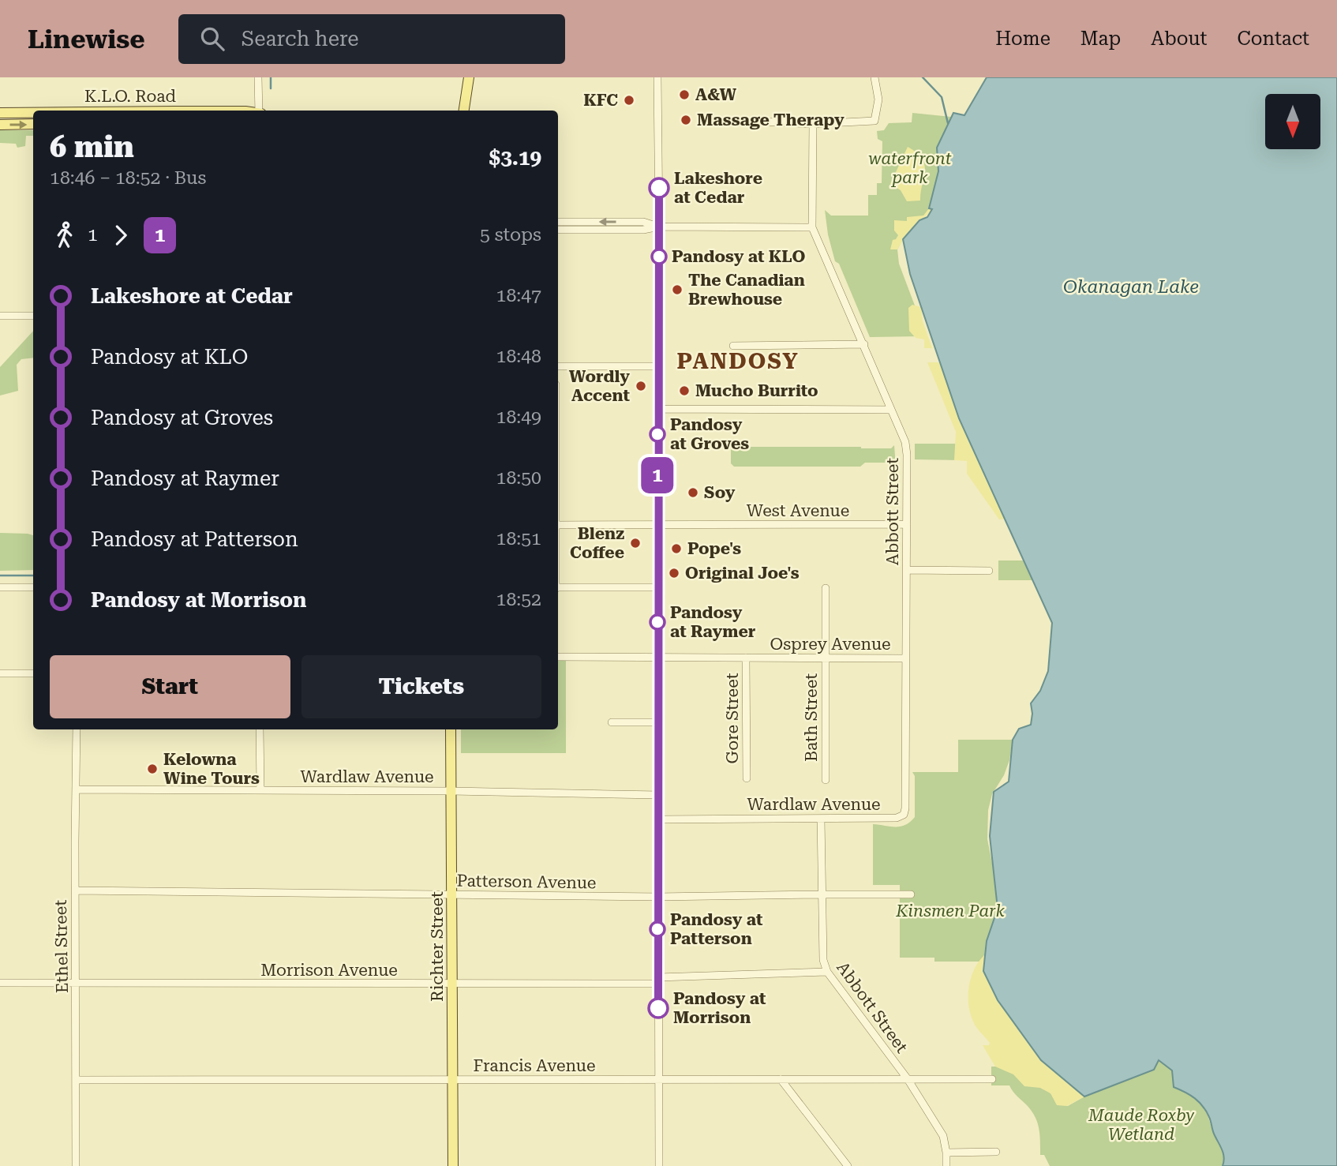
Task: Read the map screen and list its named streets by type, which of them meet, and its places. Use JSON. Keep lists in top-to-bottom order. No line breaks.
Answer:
{"streets":{"main road":["K.L.O. Road","Richter Street"],"street":["West Avenue","Abbott Street","Osprey Avenue","Bath Street","Gore Street","Wardlaw Avenue","Patterson Avenue","Ethel Street","Morrison Avenue","Francis Avenue"]},"crossings":[["West Avenue","Abbott Street"],["Abbott Street","Osprey Avenue"],["Abbott Street","Wardlaw Avenue"],["Abbott Street","Patterson Avenue"],["Abbott Street","Morrison Avenue"],["Abbott Street","Francis Avenue"],["Osprey Avenue","Bath Street"],["Osprey Avenue","Gore Street"],["Wardlaw Avenue","Ethel Street"],["Wardlaw Avenue","Richter Street"],["Patterson Avenue","Ethel Street"],["Patterson Avenue","Richter Street"],["Ethel Street","Morrison Avenue"],["Ethel Street","Francis Avenue"],["Richter Street","Morrison Avenue"],["Richter Street","Francis Avenue"]],"districts":["PANDOSY"],"water":["Okanagan Lake"],"parks":["waterfront park","Kinsmen Park","Maude Roxby Wetland"],"places":["A&W","KFC","Massage Therapy","Lakeshore at Cedar","Pandosy at KLO","The Canadian Brewhouse","Wordly Accent","Mucho Burrito","Pandosy at Groves","Soy","Blenz Coffee","Pope's","Original Joe's","Pandosy at Raymer","Kelowna Wine Tours","Pandosy at Patterson","Pandosy at Morrison"],"lines":["bus line 1"],"north":"bottom","page":{"header":"Linewise","search":"Search here","nav":["Home","Map","About","Contact"],"on_map":"1","heading":["6 min","18:46 – 18:52 · Bus","$3.19"],"legs":["1","1","5 stops"],"list":[{"name":"Lakeshore at Cedar","value":"18:47"},{"name":"Pandosy at KLO","value":"18:48"},{"name":"Pandosy at Groves","value":"18:49"},{"name":"Pandosy at Raymer","value":"18:50"},{"name":"Pandosy at Patterson","value":"18:51"},{"name":"Pandosy at Morrison","value":"18:52"}],"buttons":["Start","Tickets"]}}
